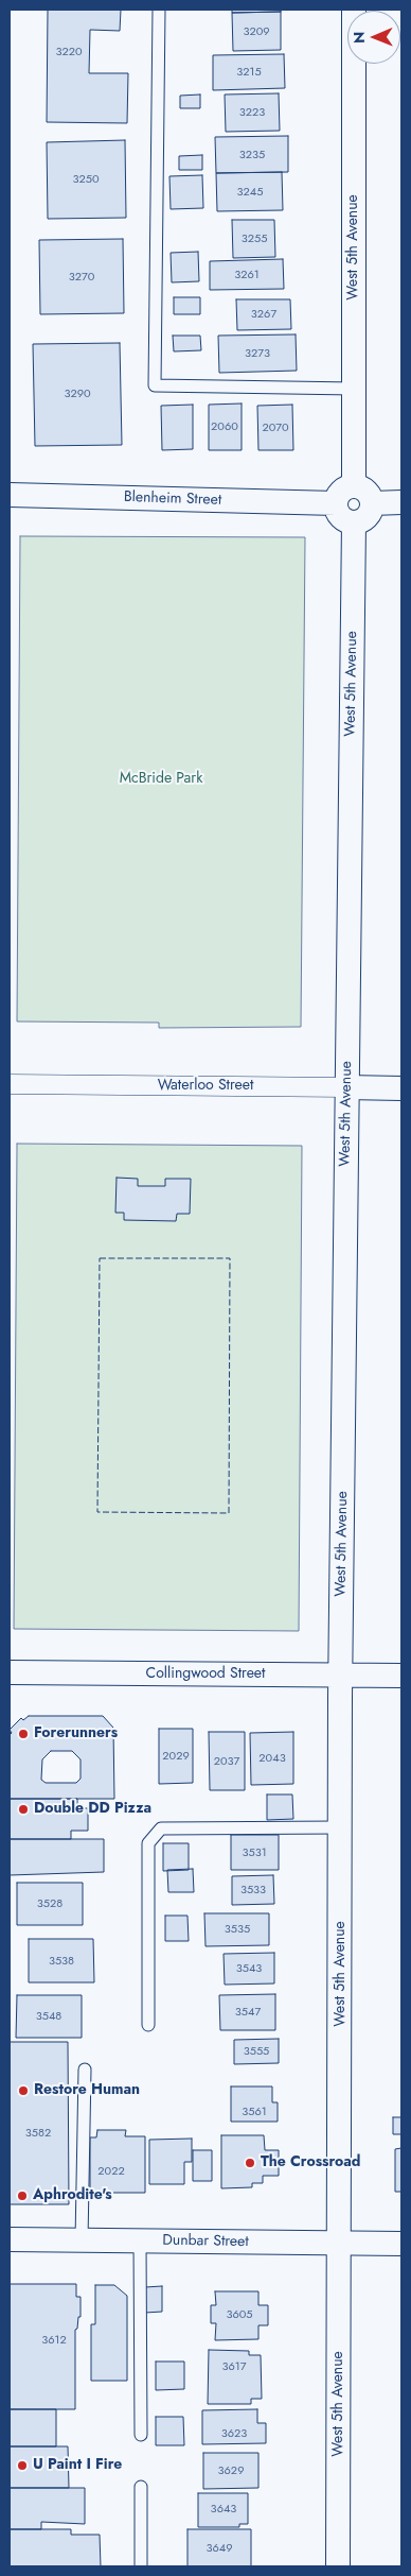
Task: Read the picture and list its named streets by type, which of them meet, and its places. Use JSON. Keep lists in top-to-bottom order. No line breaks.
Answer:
{"streets":{"street":["West 5th Avenue","Blenheim Street","Waterloo Street","Collingwood Street","Dunbar Street"]},"crossings":[["West 5th Avenue","Blenheim Street"],["West 5th Avenue","Waterloo Street"],["West 5th Avenue","Collingwood Street"],["West 5th Avenue","Dunbar Street"]],"parks":["McBride Park"],"places":["Forerunners","Double DD Pizza","Restore Human","The Crossroad","Aphrodite's","U Paint I Fire"],"house_numbers":["3209","3220","3215","3223","3235","3250","3245","3255","3261","3270","3267","3273","3290","2060","2070","2029","2043","2037","3531","3533","3528","3535","3538","3543","3547","3548","3555","3561","3582","2022","3605","3612","3617","3623","3629","3643","3649"],"north":"left"}
